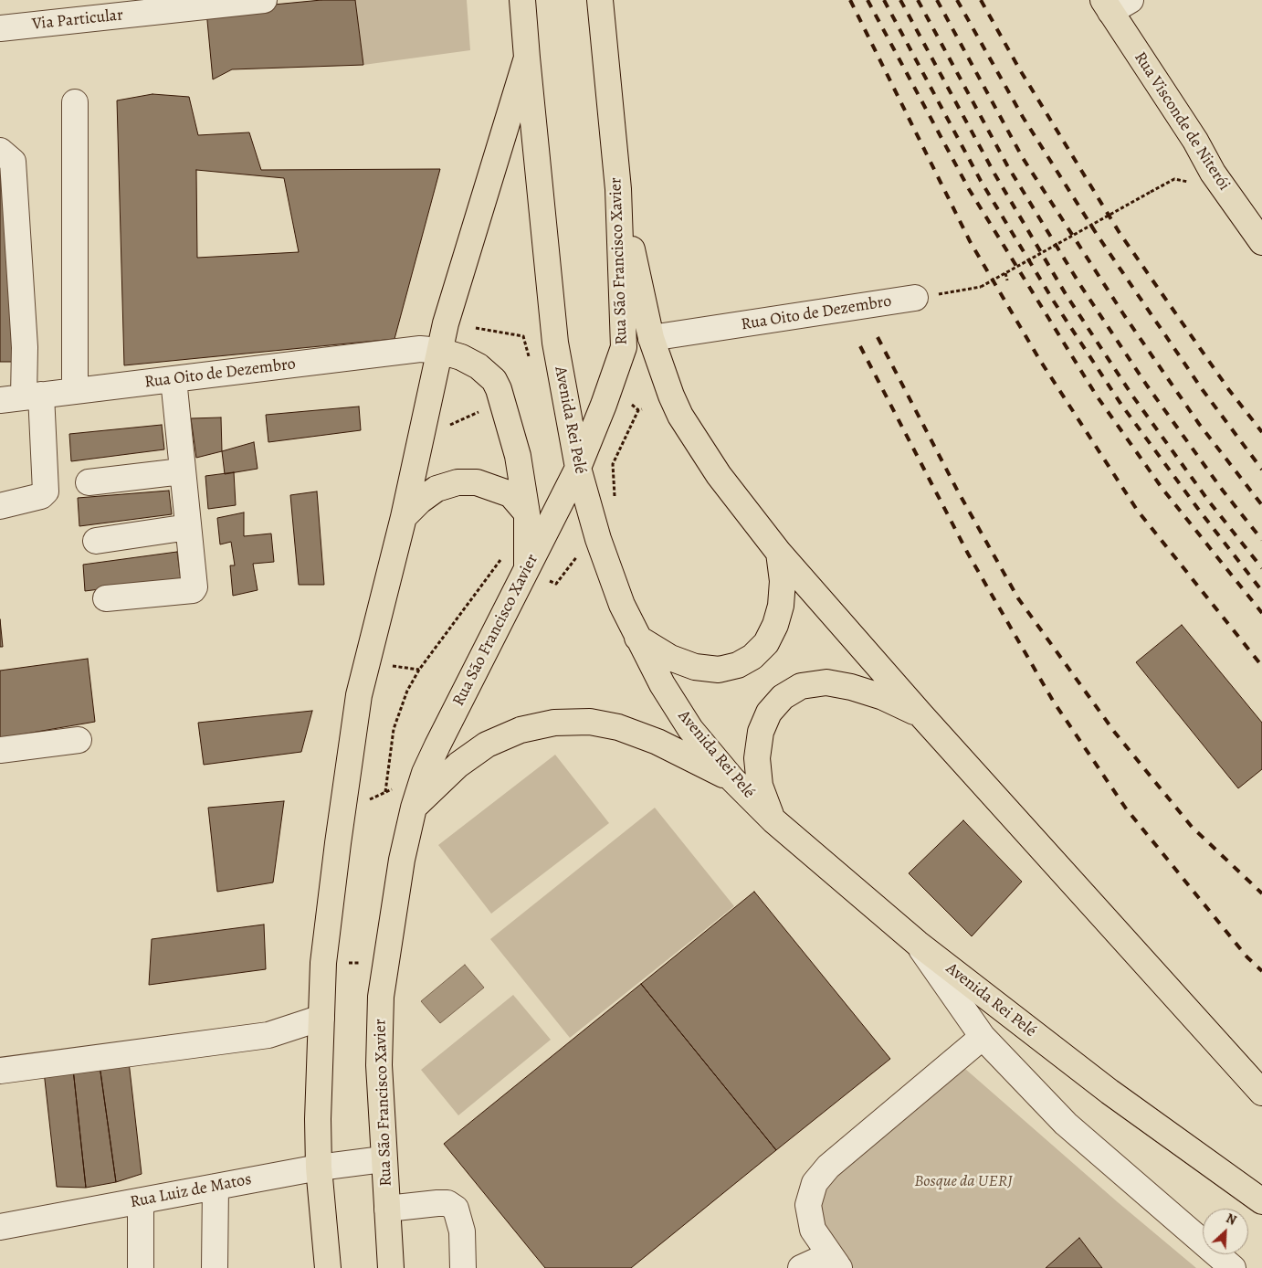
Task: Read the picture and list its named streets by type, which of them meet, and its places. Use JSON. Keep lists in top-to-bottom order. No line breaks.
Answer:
{"streets":{"main road":["Rua Visconde de Niterói","Rua São Francisco Xavier","Avenida Rei Pelé"],"street":["Via Particular","Rua Oito de Dezembro","Rua Luiz de Matos"]},"crossings":[["Rua São Francisco Xavier","Avenida Rei Pelé"],["Rua São Francisco Xavier","Rua Luiz de Matos"]],"parks":["Bosque da UERJ"],"north":"top right"}
